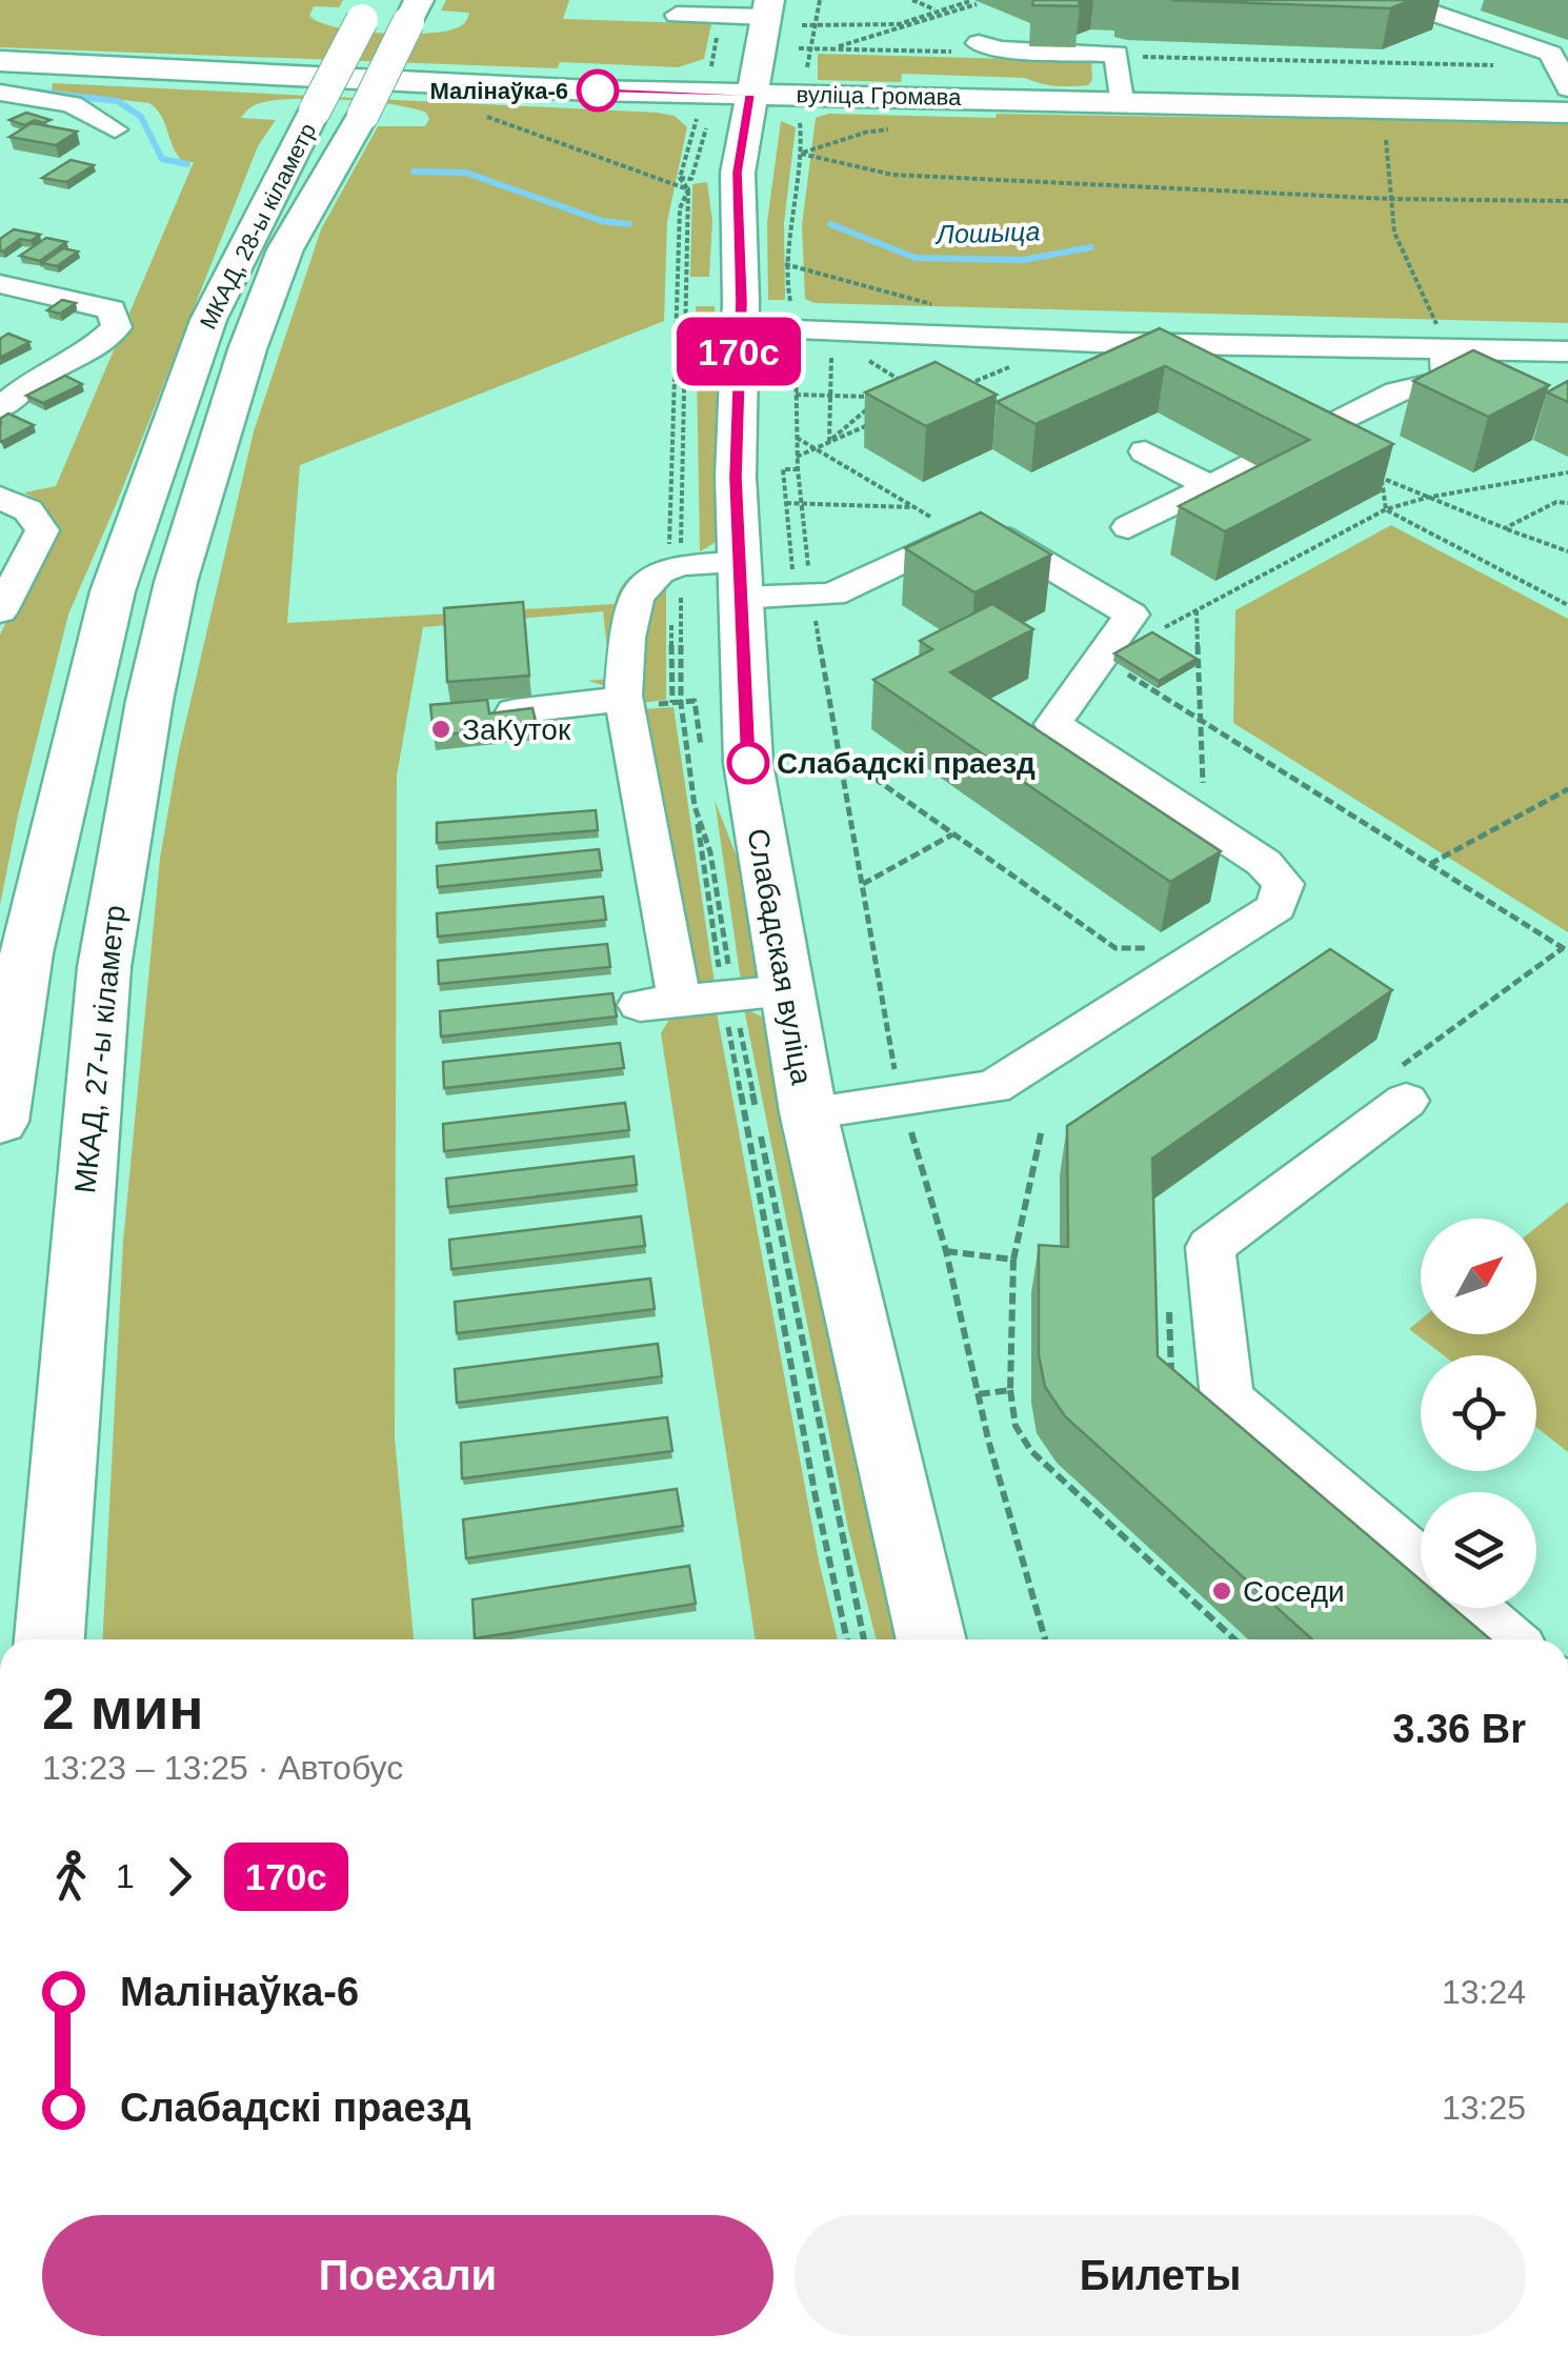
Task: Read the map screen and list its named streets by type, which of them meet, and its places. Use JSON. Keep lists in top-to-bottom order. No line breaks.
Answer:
{"streets":{"main road":["вуліца Громава","МКАД, 28-ы кіламетр","Слабадская вуліца","МКАД, 27-ы кіламетр"]},"crossings":[["вуліца Громава","Слабадская вуліца"],["МКАД, 28-ы кіламетр","МКАД, 27-ы кіламетр"]],"water":["Лошыца"],"places":["Малінаўка-6","ЗаКуток","Слабадскі праезд","Соседи"],"lines":["bus line 170с"],"north":"top right","page":{"on_map":"170с","heading":["2 мин","13:23 – 13:25 · Автобус","3.36 Br"],"legs":["1","170с"],"list":[{"name":"Малінаўка-6","value":"13:24"},{"name":"Слабадскі праезд","value":"13:25"}],"buttons":["Поехали","Билеты"]}}
